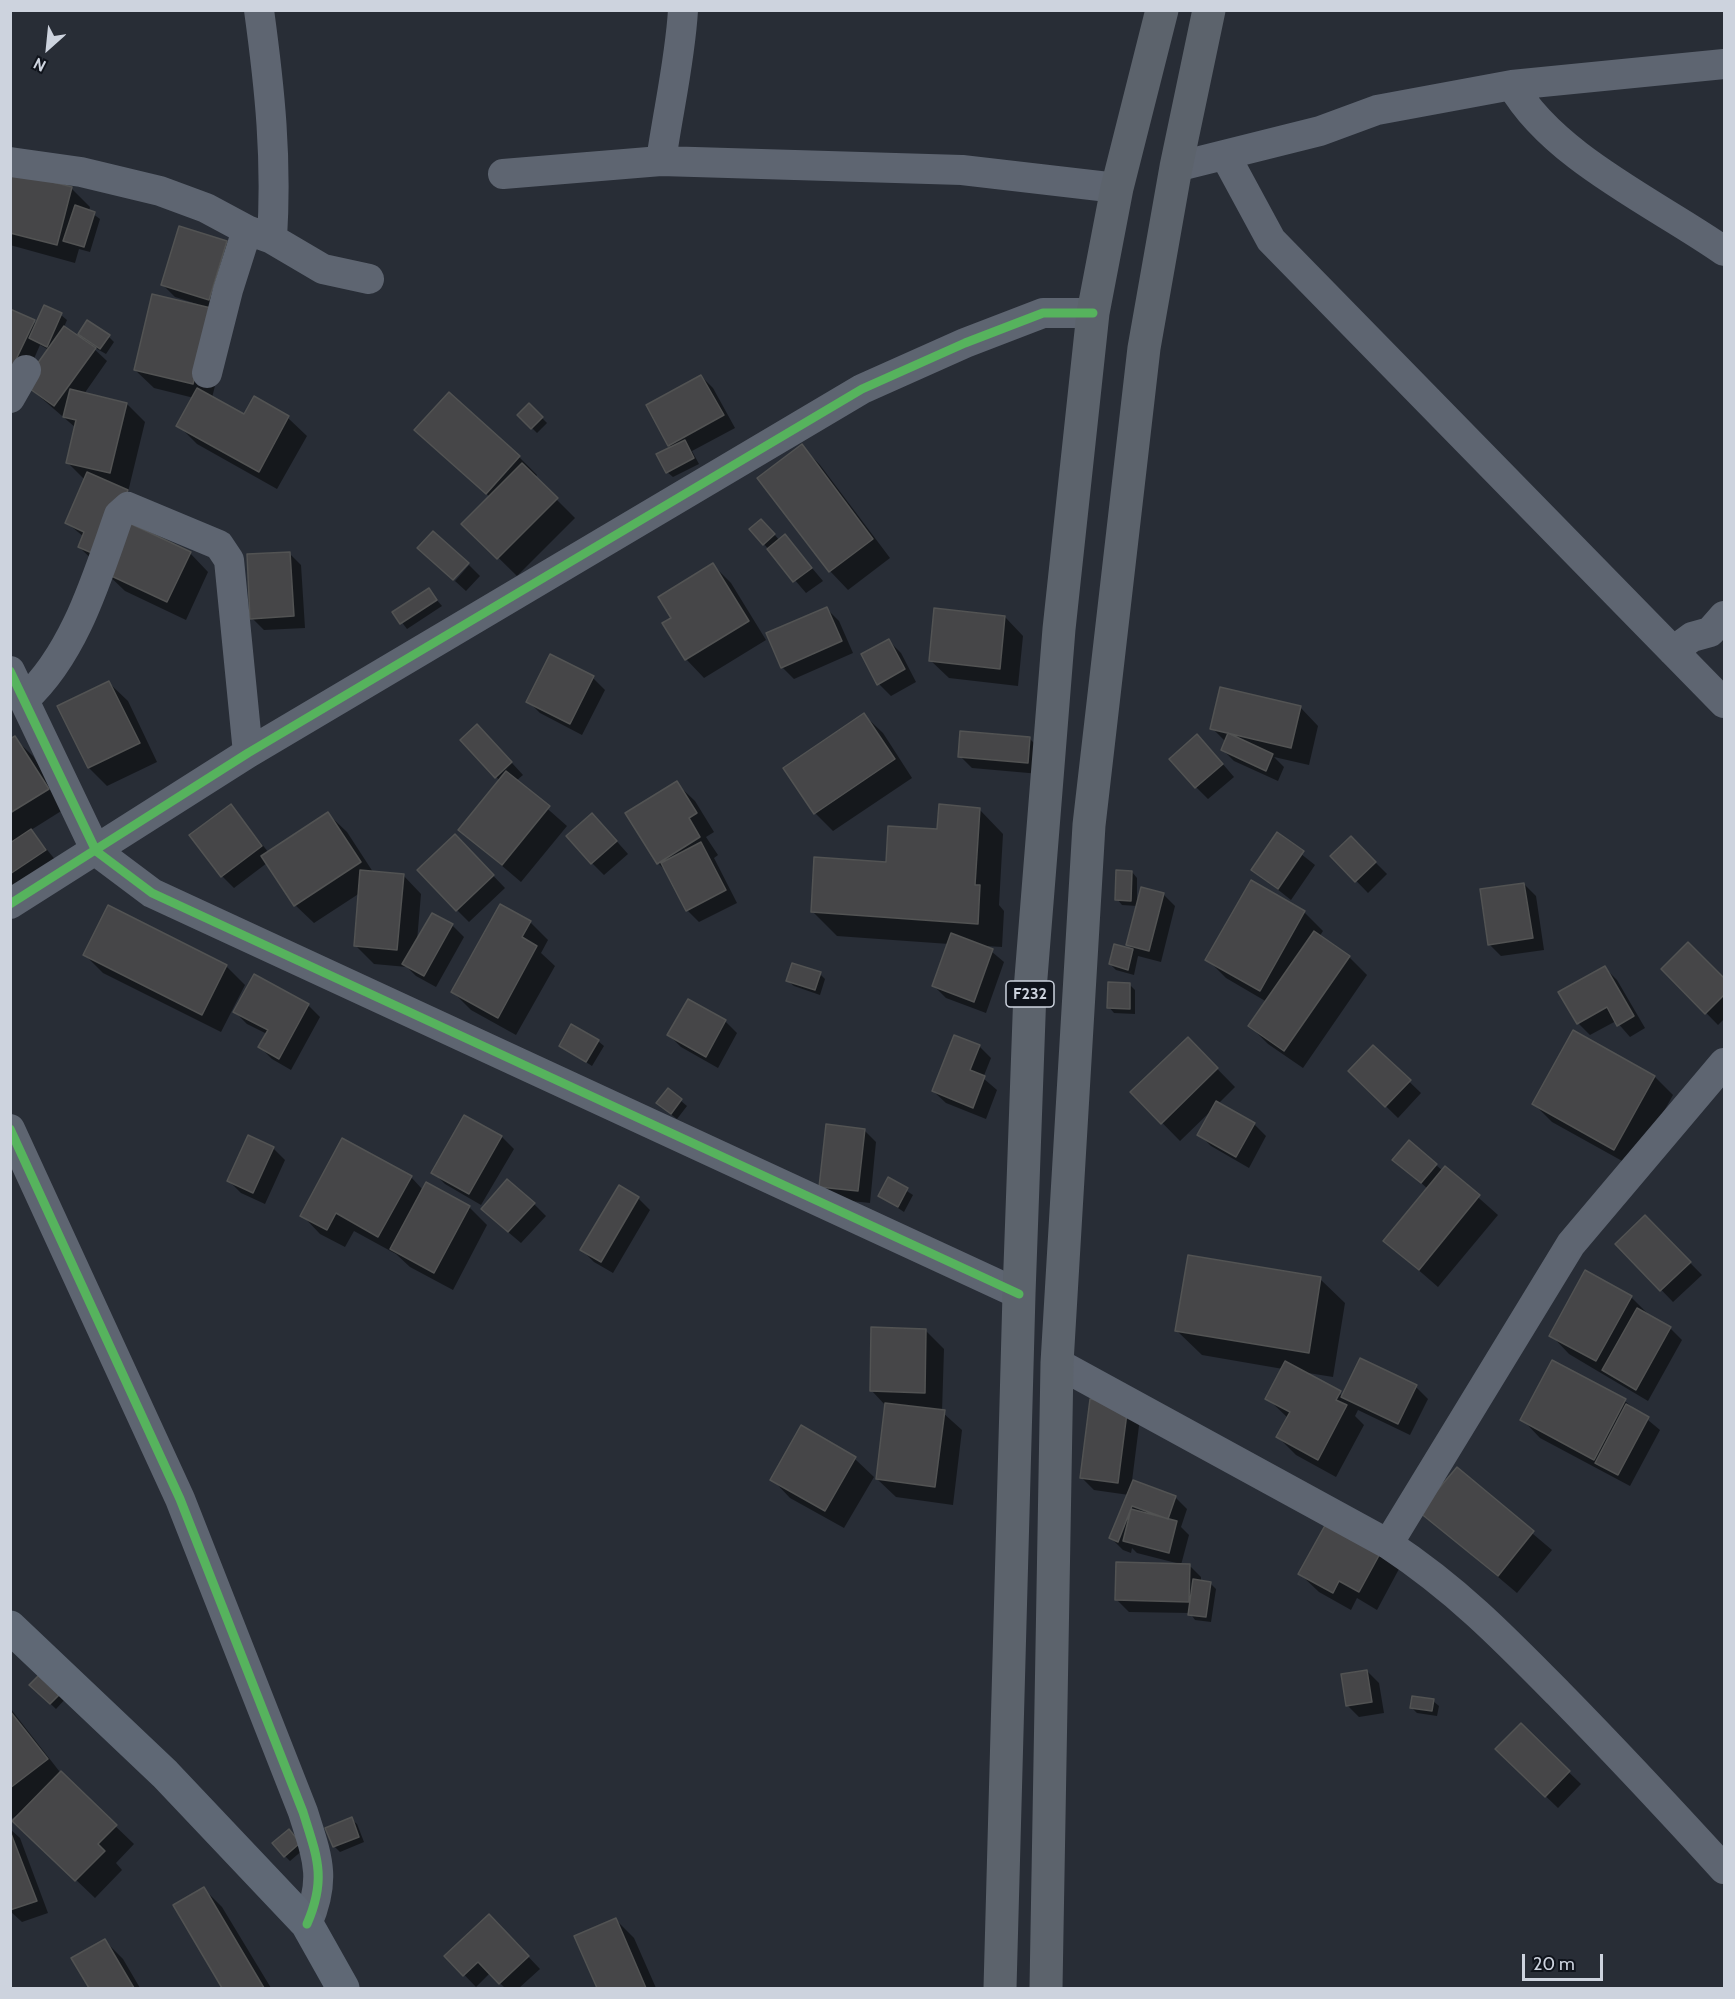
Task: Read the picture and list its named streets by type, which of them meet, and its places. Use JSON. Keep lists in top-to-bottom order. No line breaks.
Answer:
{"streets":{"highway":["F232"]},"scale_bar":"20 m","north":"bottom left"}
